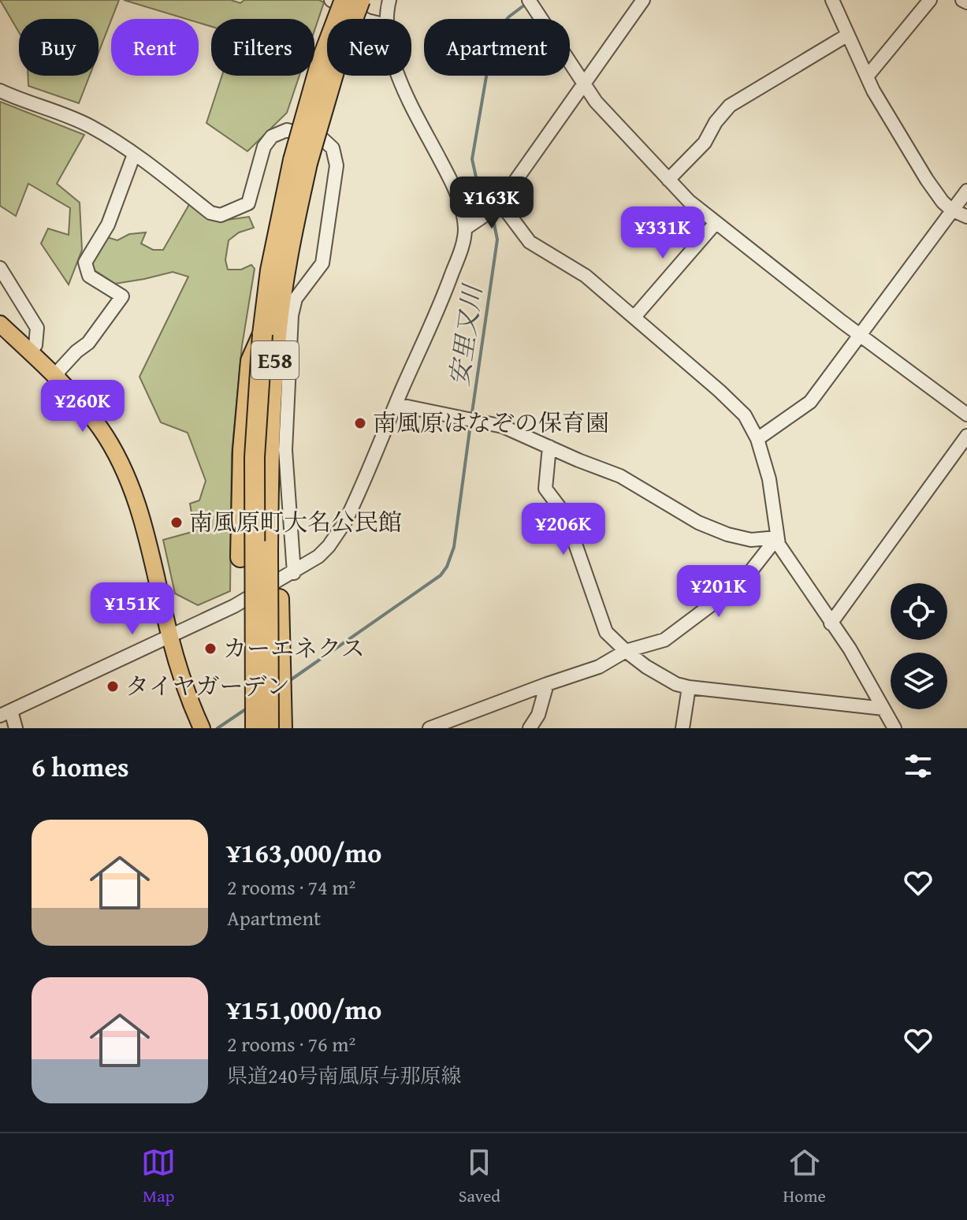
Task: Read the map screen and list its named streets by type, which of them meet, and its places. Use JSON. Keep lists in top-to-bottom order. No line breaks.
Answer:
{"streets":{"highway":["E58"]},"water":["安里又川"],"places":["南風原はなぞの保育園","南風原町大名公民館","カーエネクス","タイヤガーデン"],"page":{"chip":["Buy","Rent","Filters","New","Apartment"],"price":["¥163K","¥331K","¥260K","¥206K","¥201K","¥151K"],"heading":"6 homes","list":[{"name":"¥163,000/mo","note":"2 rooms · 74 m² · Apartment"},{"name":"¥151,000/mo","note":"2 rooms · 76 m² · 県道240号南風原与那原線"}],"tabs":["Map","Saved","Home"]}}
